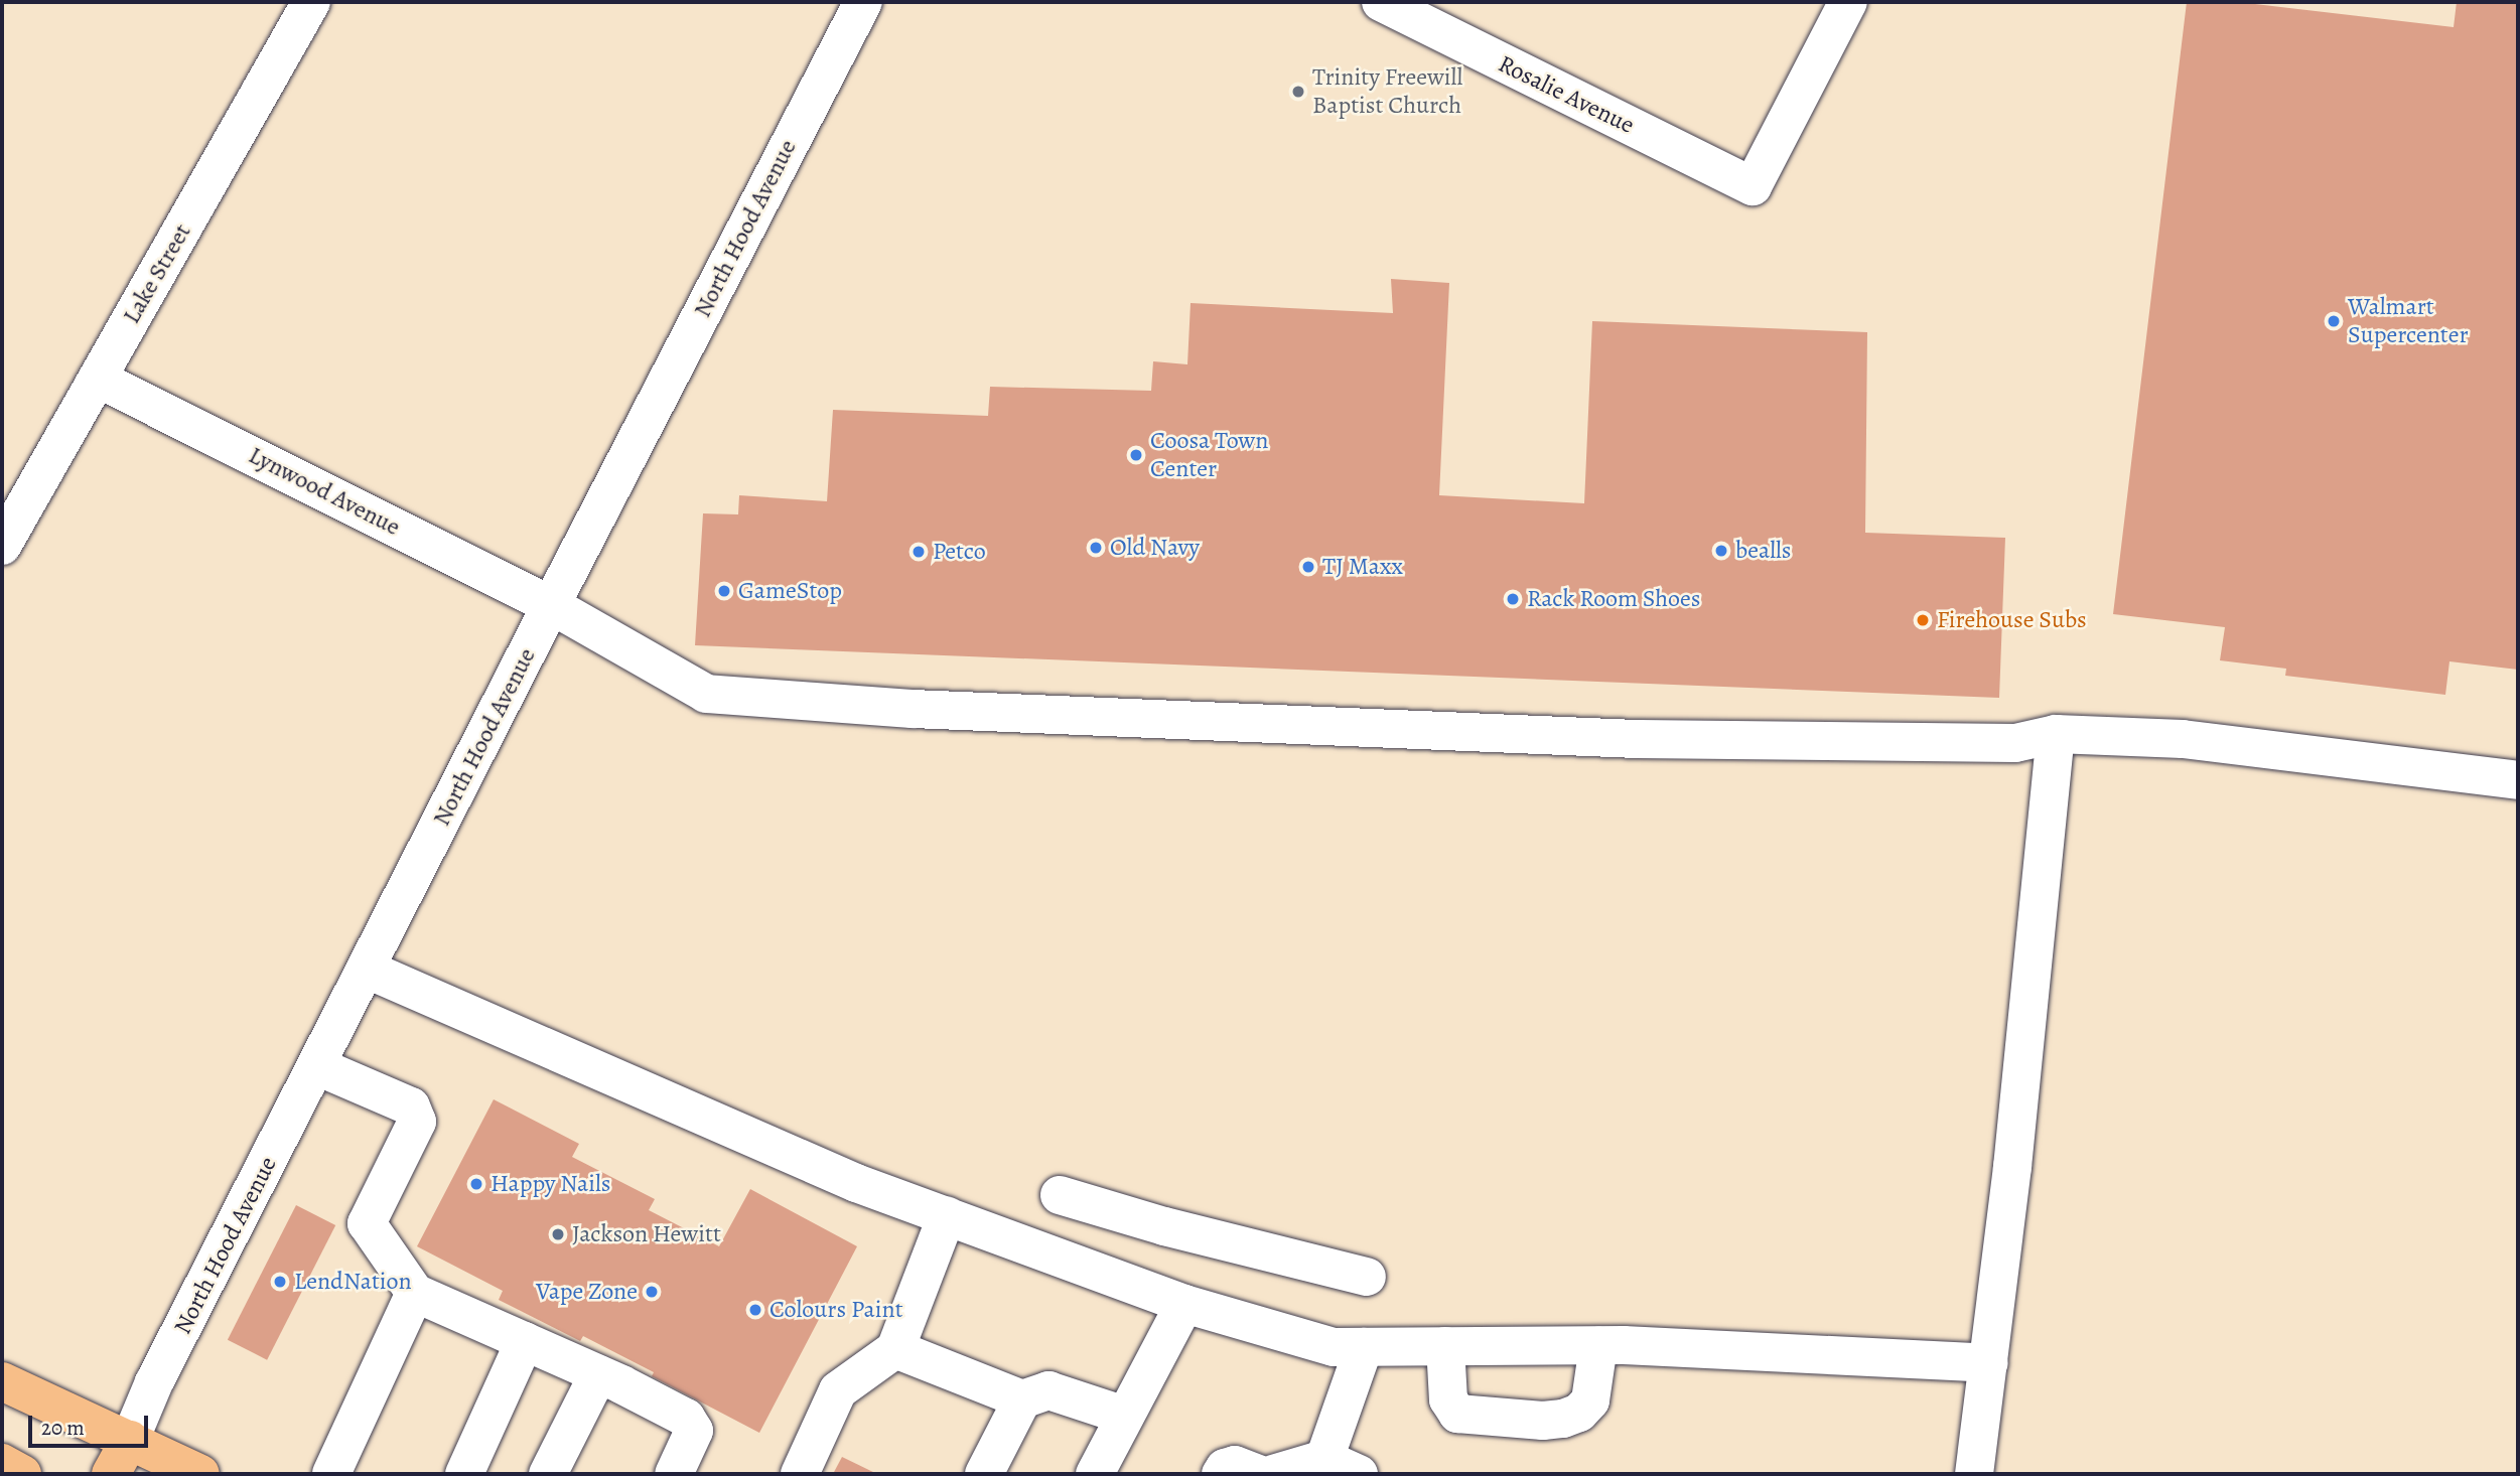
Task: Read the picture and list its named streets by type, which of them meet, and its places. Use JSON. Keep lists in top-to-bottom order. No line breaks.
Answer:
{"streets":{"highway":["North Hood Avenue"],"street":["Rosalie Avenue","Lake Street","Lynwood Avenue"]},"crossings":[["North Hood Avenue","Lynwood Avenue"],["Lake Street","Lynwood Avenue"]],"places":["Trinity Freewill Baptist Church","Walmart Supercenter","Coosa Town Center","Old Navy","bealls","Petco","TJ Maxx","GameStop","Rack Room Shoes","Firehouse Subs","Happy Nails","Jackson Hewitt","LendNation","Vape Zone","Colours Paint"],"scale_bar":"20 m"}
